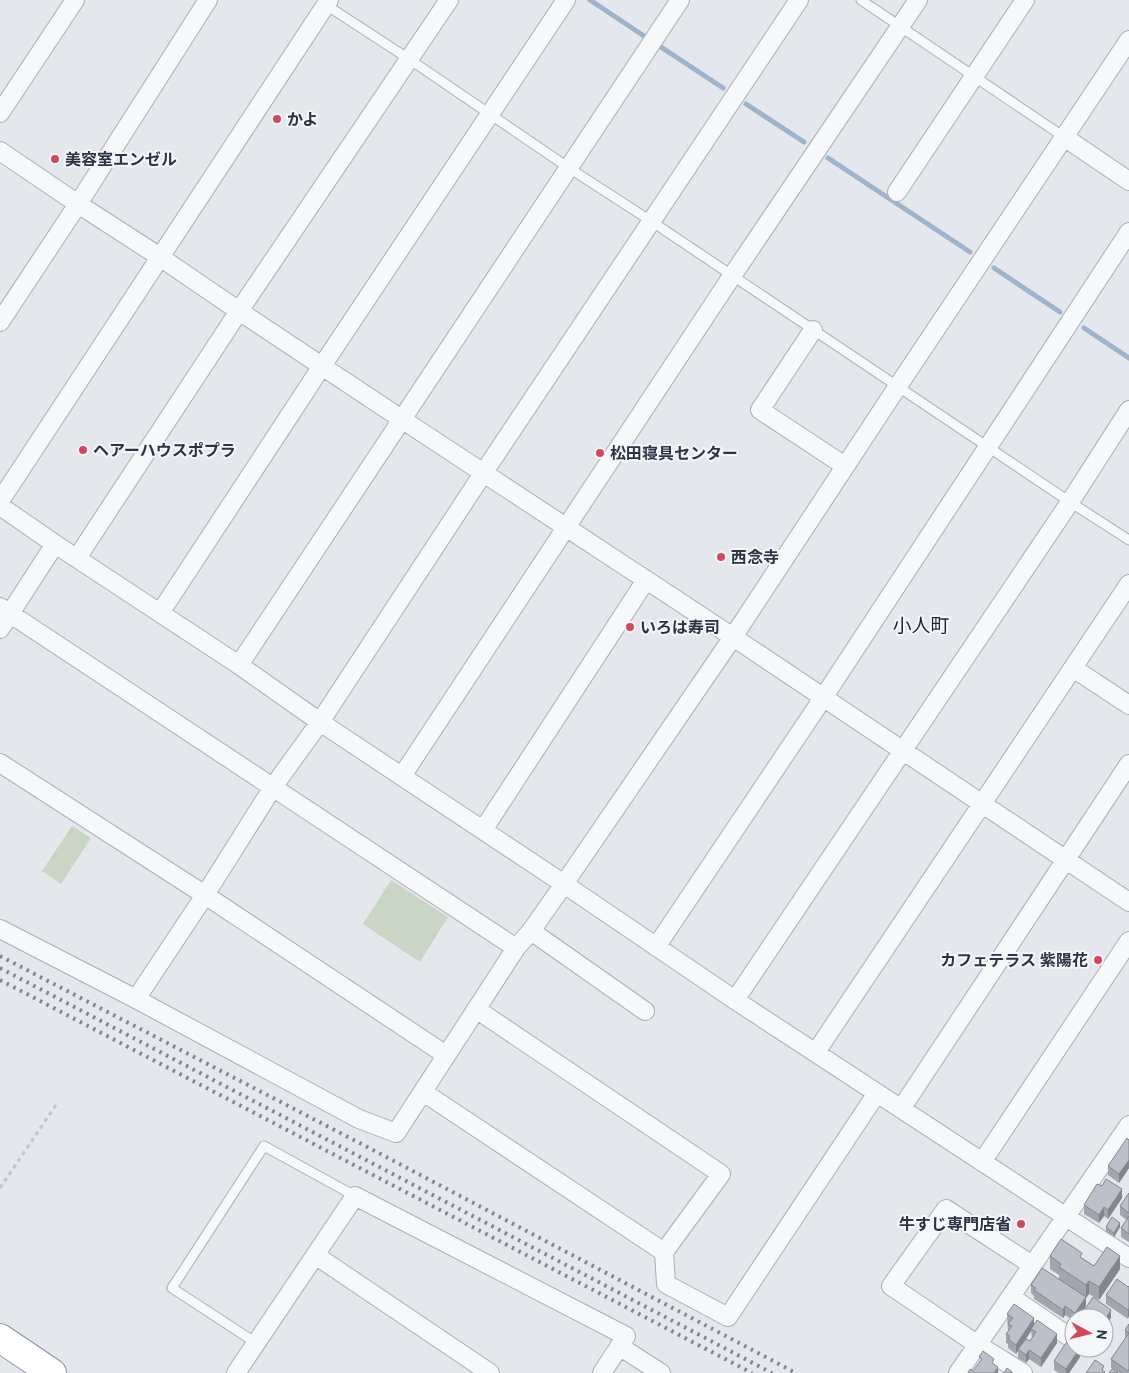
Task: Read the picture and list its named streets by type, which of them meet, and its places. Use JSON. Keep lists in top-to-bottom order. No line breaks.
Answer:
{"districts":["小人町"],"places":["かよ","美容室エンゼル","ヘアーハウスポプラ","松田寝具センター","西念寺","いろは寿司","カフェテラス 紫陽花","牛すじ専門店省"],"north":"right"}
